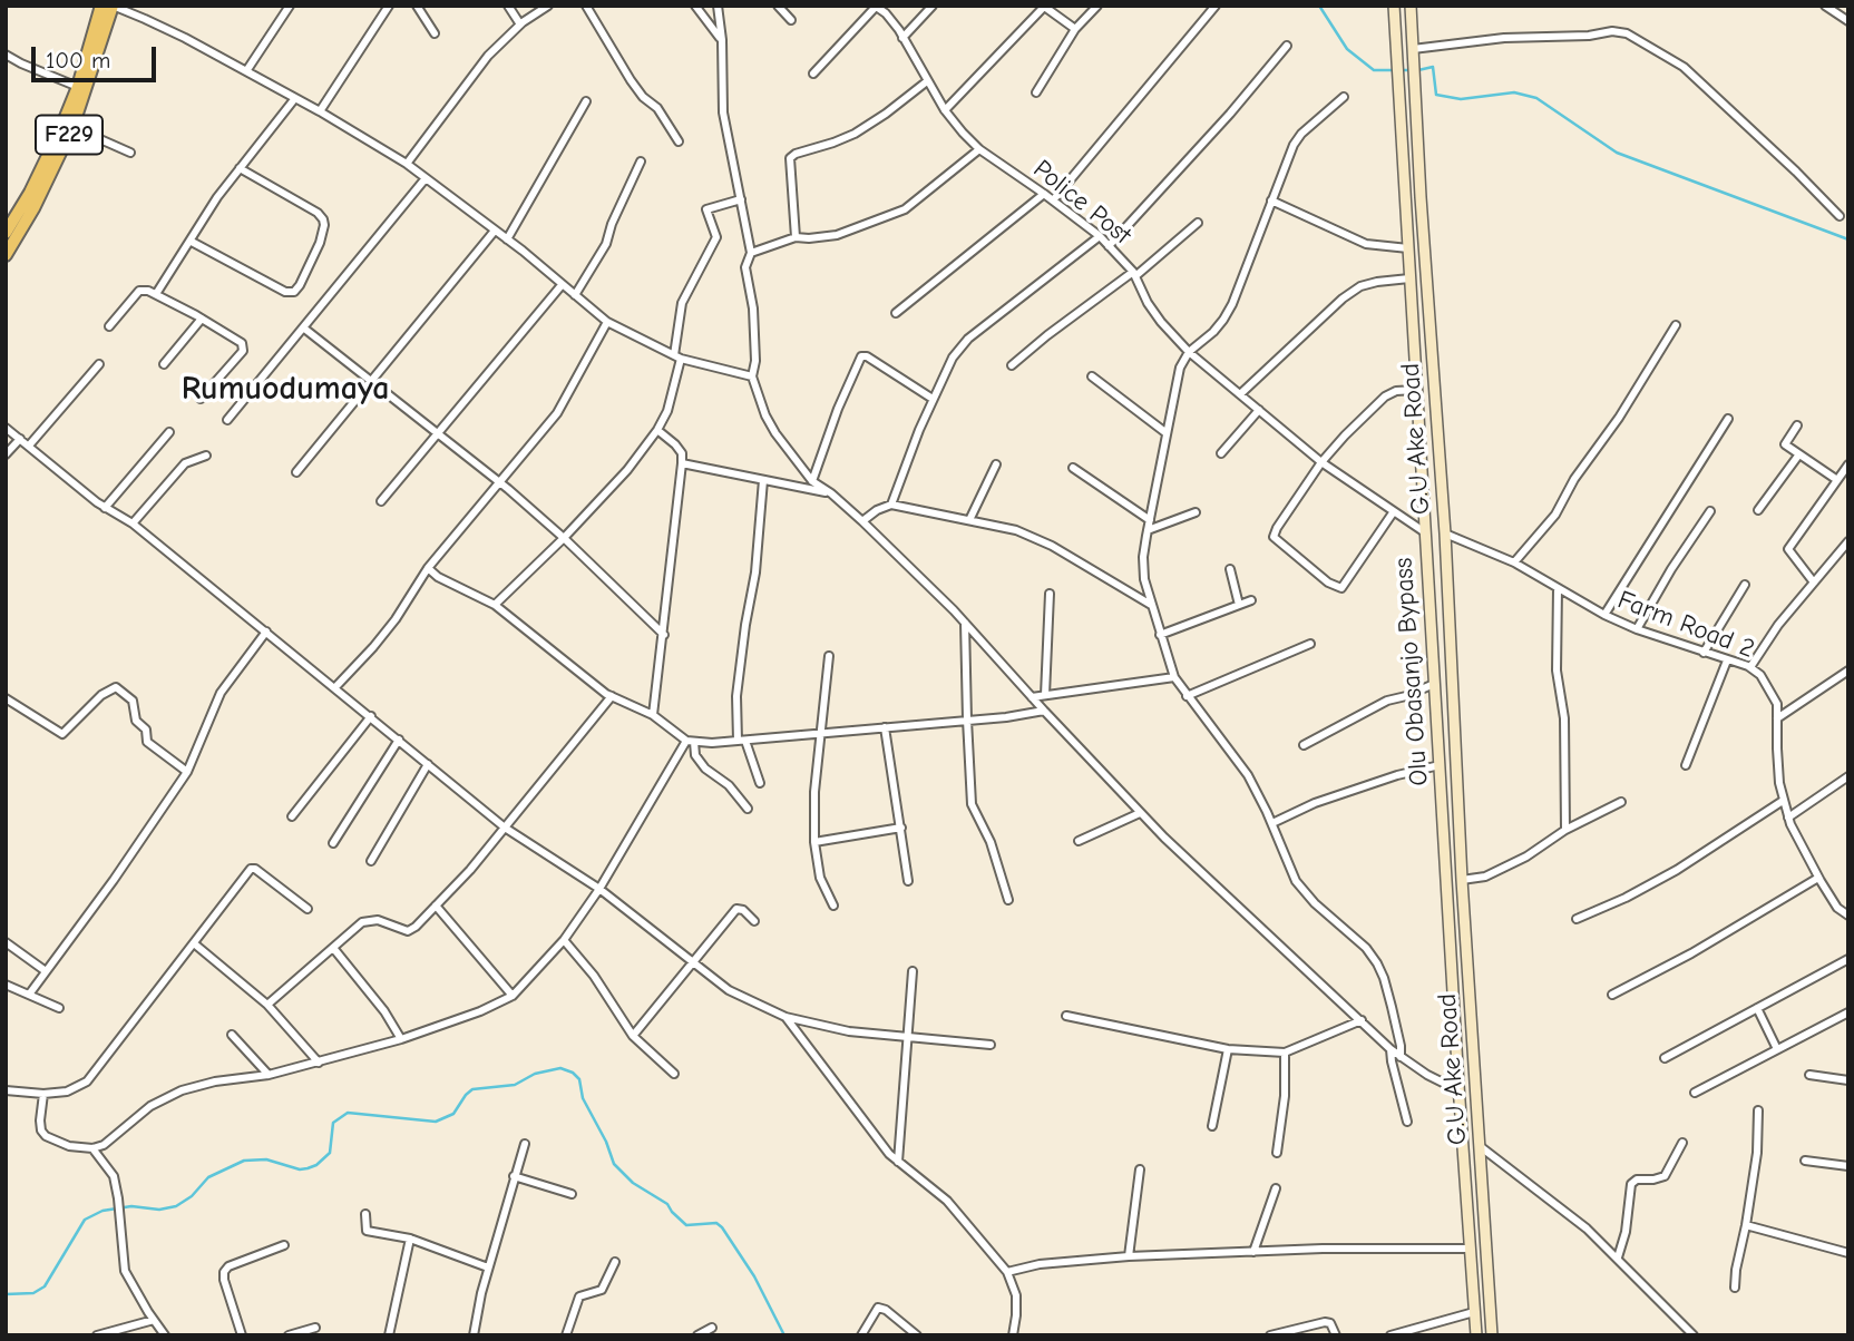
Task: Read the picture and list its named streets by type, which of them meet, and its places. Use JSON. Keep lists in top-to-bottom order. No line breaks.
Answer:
{"streets":{"main road":["F229","G.U Ake Road","Olu Obasanjo Bypass"],"street":["Police Post","Farm Road 2"]},"crossings":[["Police Post","Olu Obasanjo Bypass"],["G.U Ake Road","Farm Road 2"]],"districts":["Rumuodumaya"],"scale_bar":"100 m"}
